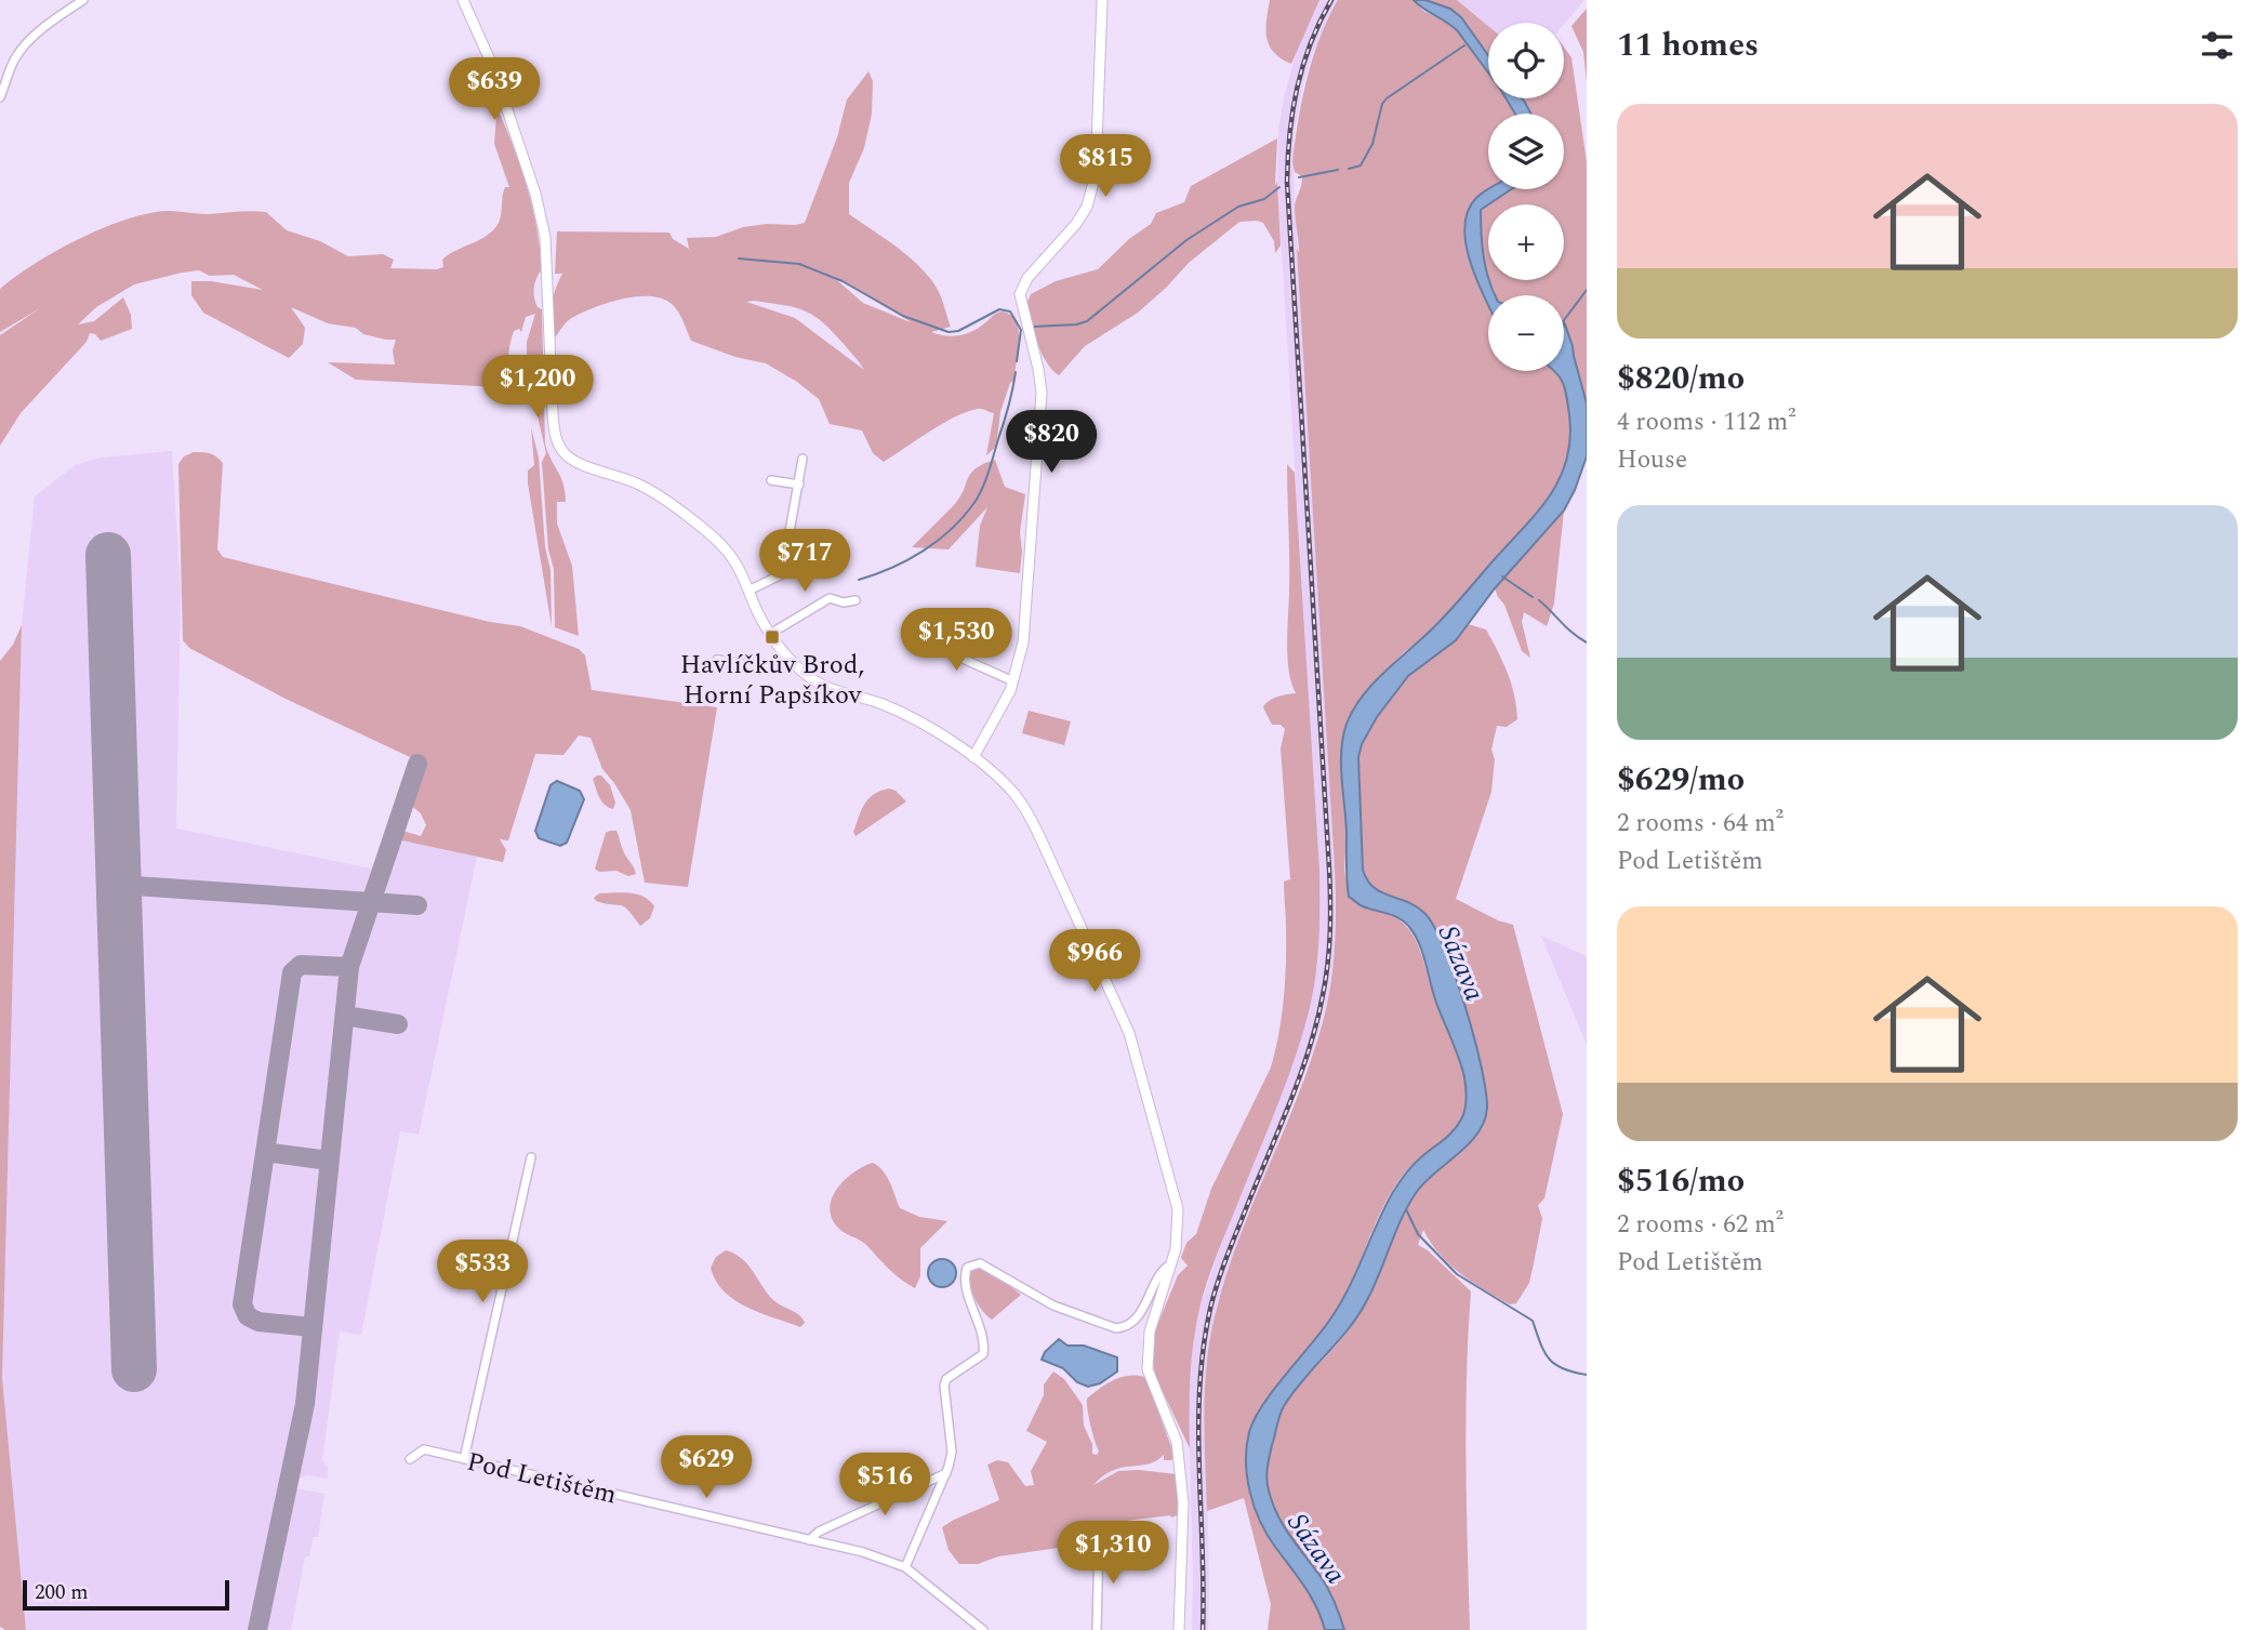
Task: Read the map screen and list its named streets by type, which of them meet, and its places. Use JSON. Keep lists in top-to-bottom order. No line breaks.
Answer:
{"streets":{"street":["Pod Letištěm"]},"water":["Sázava"],"places":{"transit":["Havlíčkův Brod, Horní Papšíkov"]},"scale_bar":"200 m","page":{"heading":"11 homes","map_buttons":["+","−"],"price":["$639","$815","$1,200","$820","$717","$1,530","$966","$533","$629","$516","$1,310"],"list":[{"name":"$820/mo","note":"4 rooms · 112 m² · House"},{"name":"$629/mo","note":"2 rooms · 64 m² · Pod Letištěm"},{"name":"$516/mo","note":"2 rooms · 62 m² · Pod Letištěm"}],"scale":"200 m"}}
